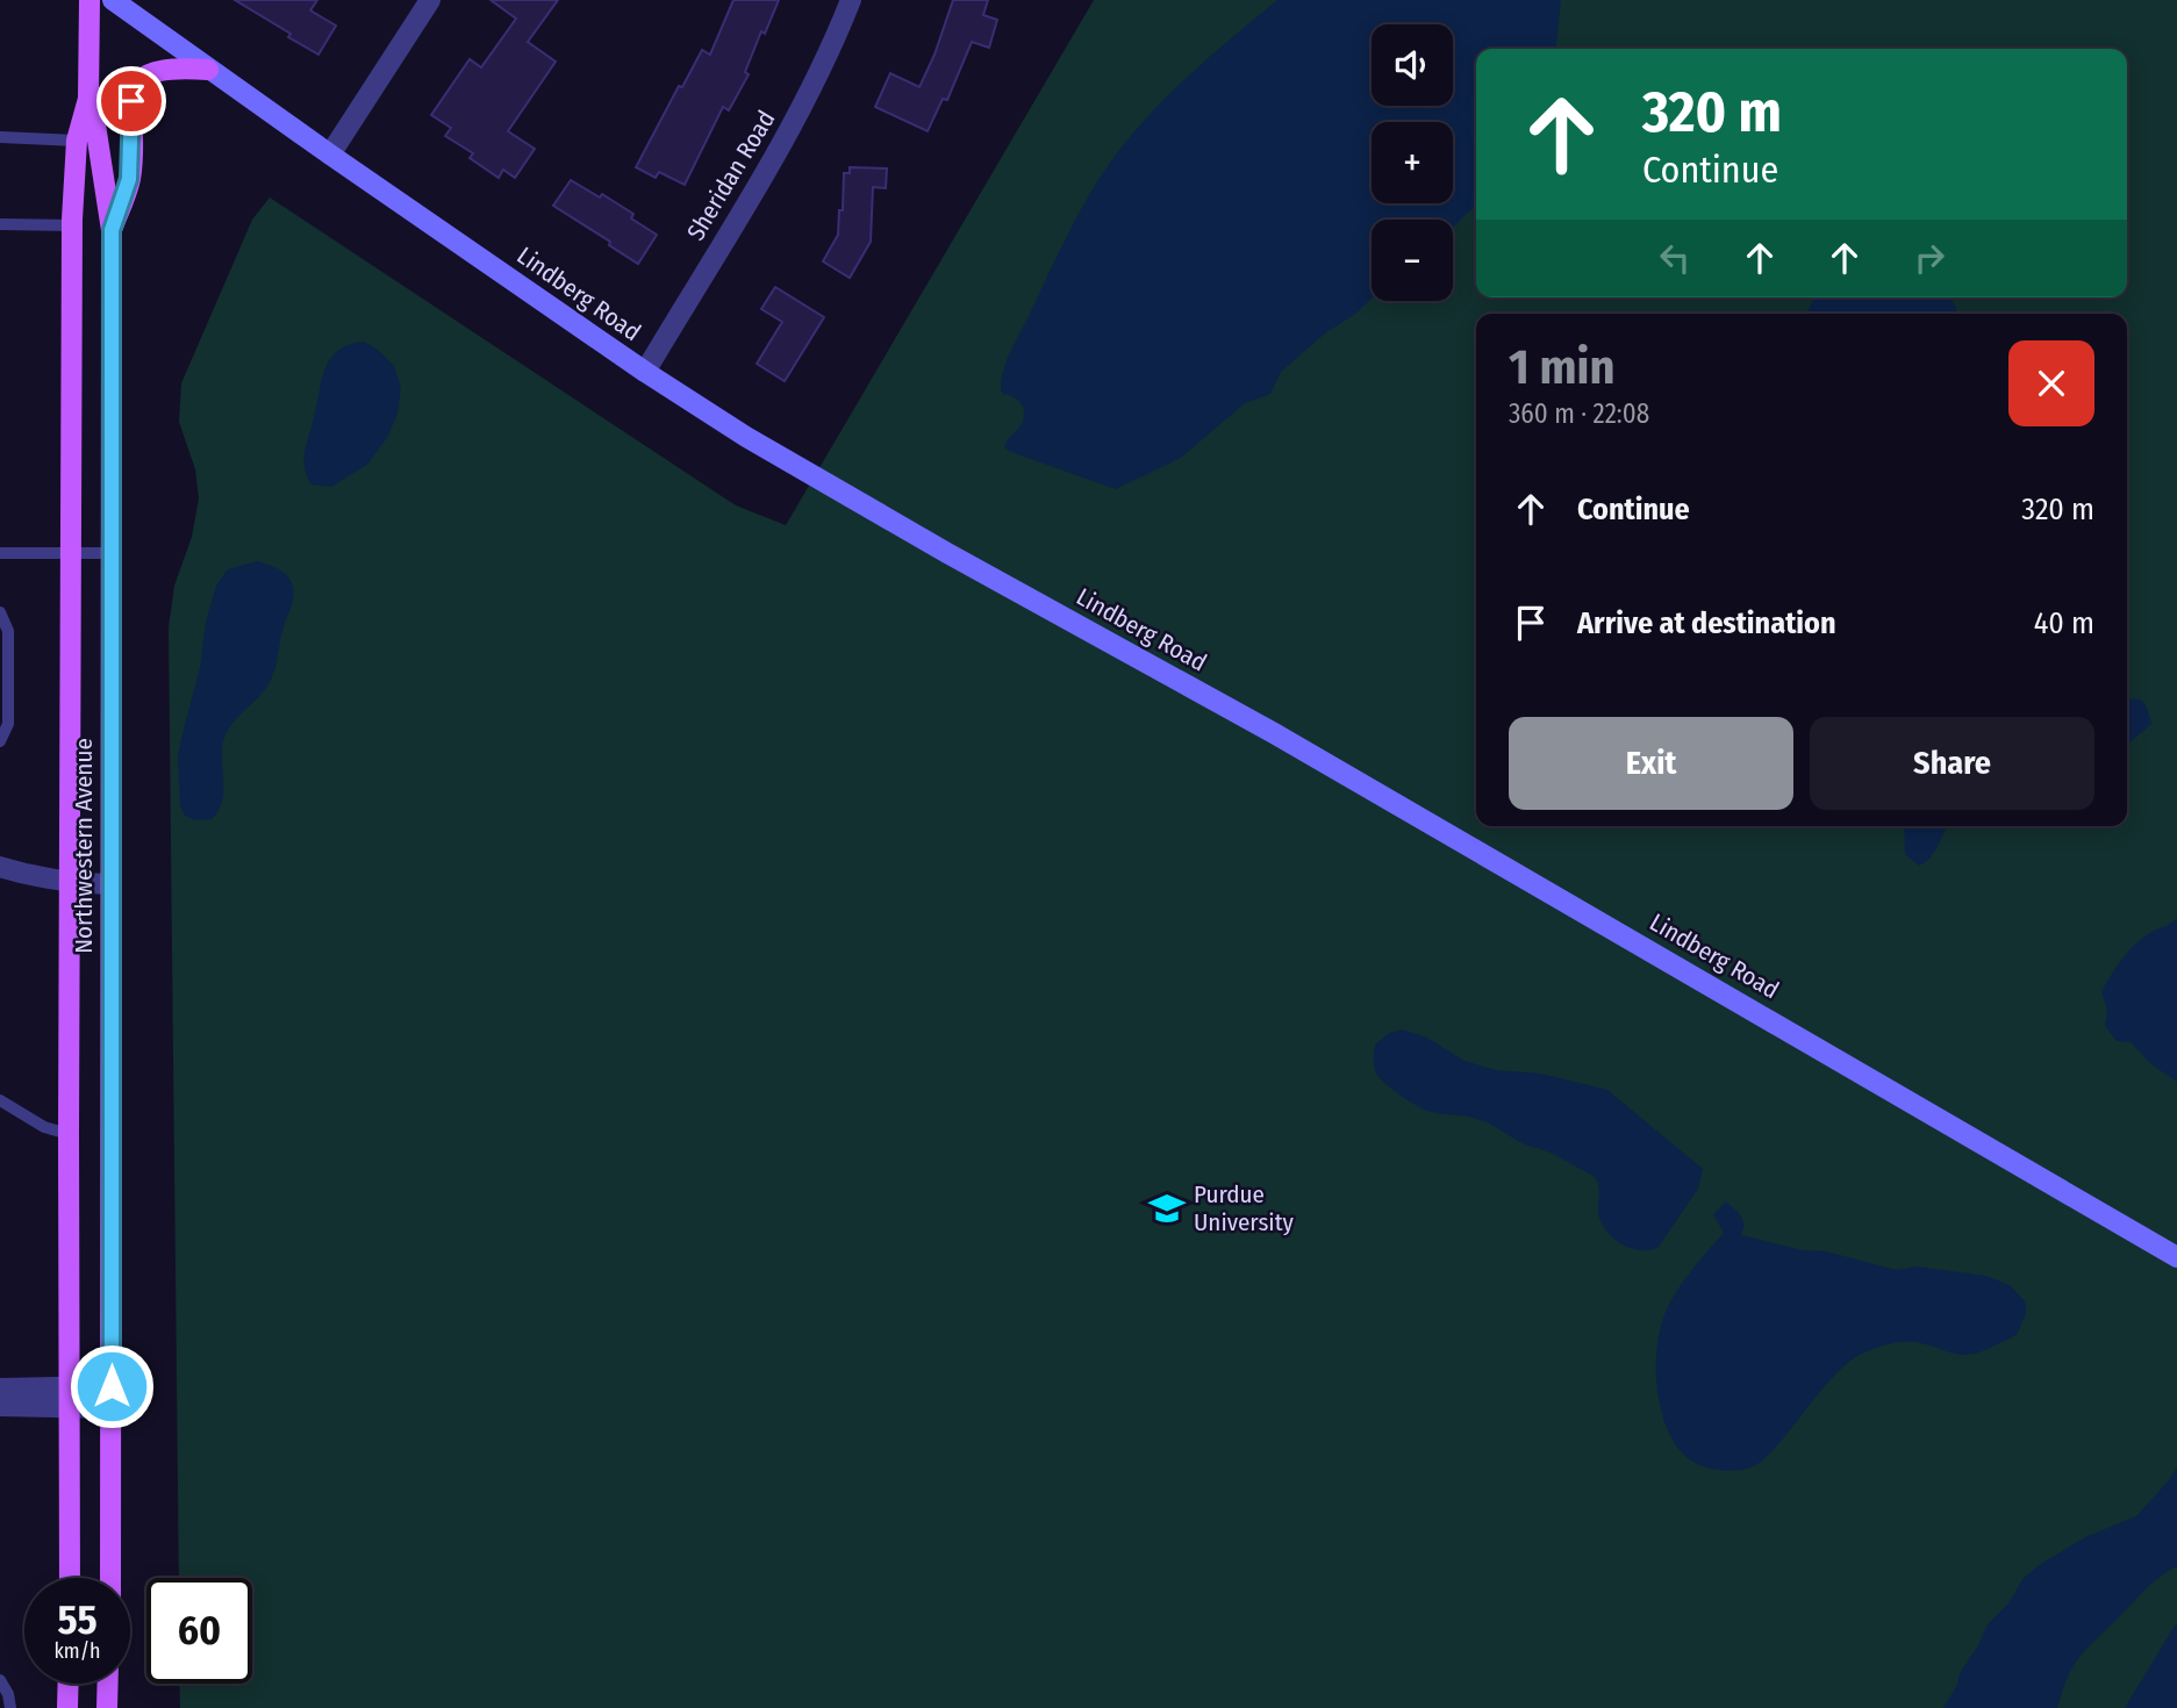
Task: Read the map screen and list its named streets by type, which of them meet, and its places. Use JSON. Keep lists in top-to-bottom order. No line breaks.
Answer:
{"streets":{"main road":["Lindberg Road","Northwestern Avenue"],"street":["Sheridan Road"]},"crossings":[["Sheridan Road","Lindberg Road"]],"places":{"school or university":["Purdue University"]},"page":{"map_buttons":["+","−"],"turn":["320 m","Continue"],"heading":["1 min","360 m · 22:08"],"list":[{"name":"Continue","value":"320 m"},{"name":"Arrive at destination","value":"40 m"}],"buttons":["Exit","Share"],"speed":"55 km/h","limit":"60"}}
